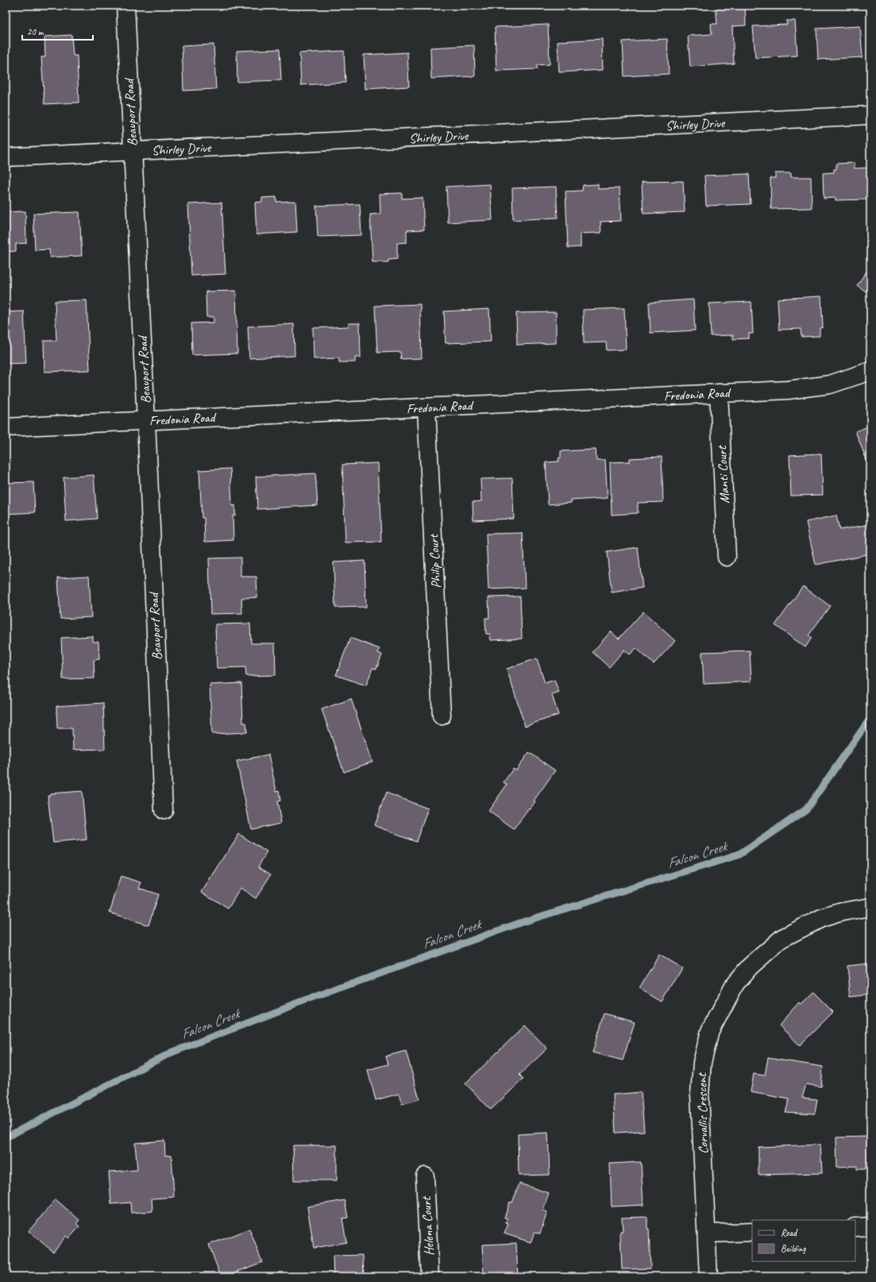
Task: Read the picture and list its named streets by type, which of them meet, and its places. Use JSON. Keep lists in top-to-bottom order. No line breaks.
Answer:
{"streets":{"street":["Beauport Road","Shirley Drive","Fredonia Road","Manti Court","Philip Court","Corvallis Crescent","Helena Court"]},"crossings":[["Beauport Road","Shirley Drive"],["Beauport Road","Fredonia Road"],["Fredonia Road","Manti Court"],["Fredonia Road","Philip Court"]],"water":["Falcon Creek"],"legend":["Road","Building"],"scale_bar":"20 m"}
